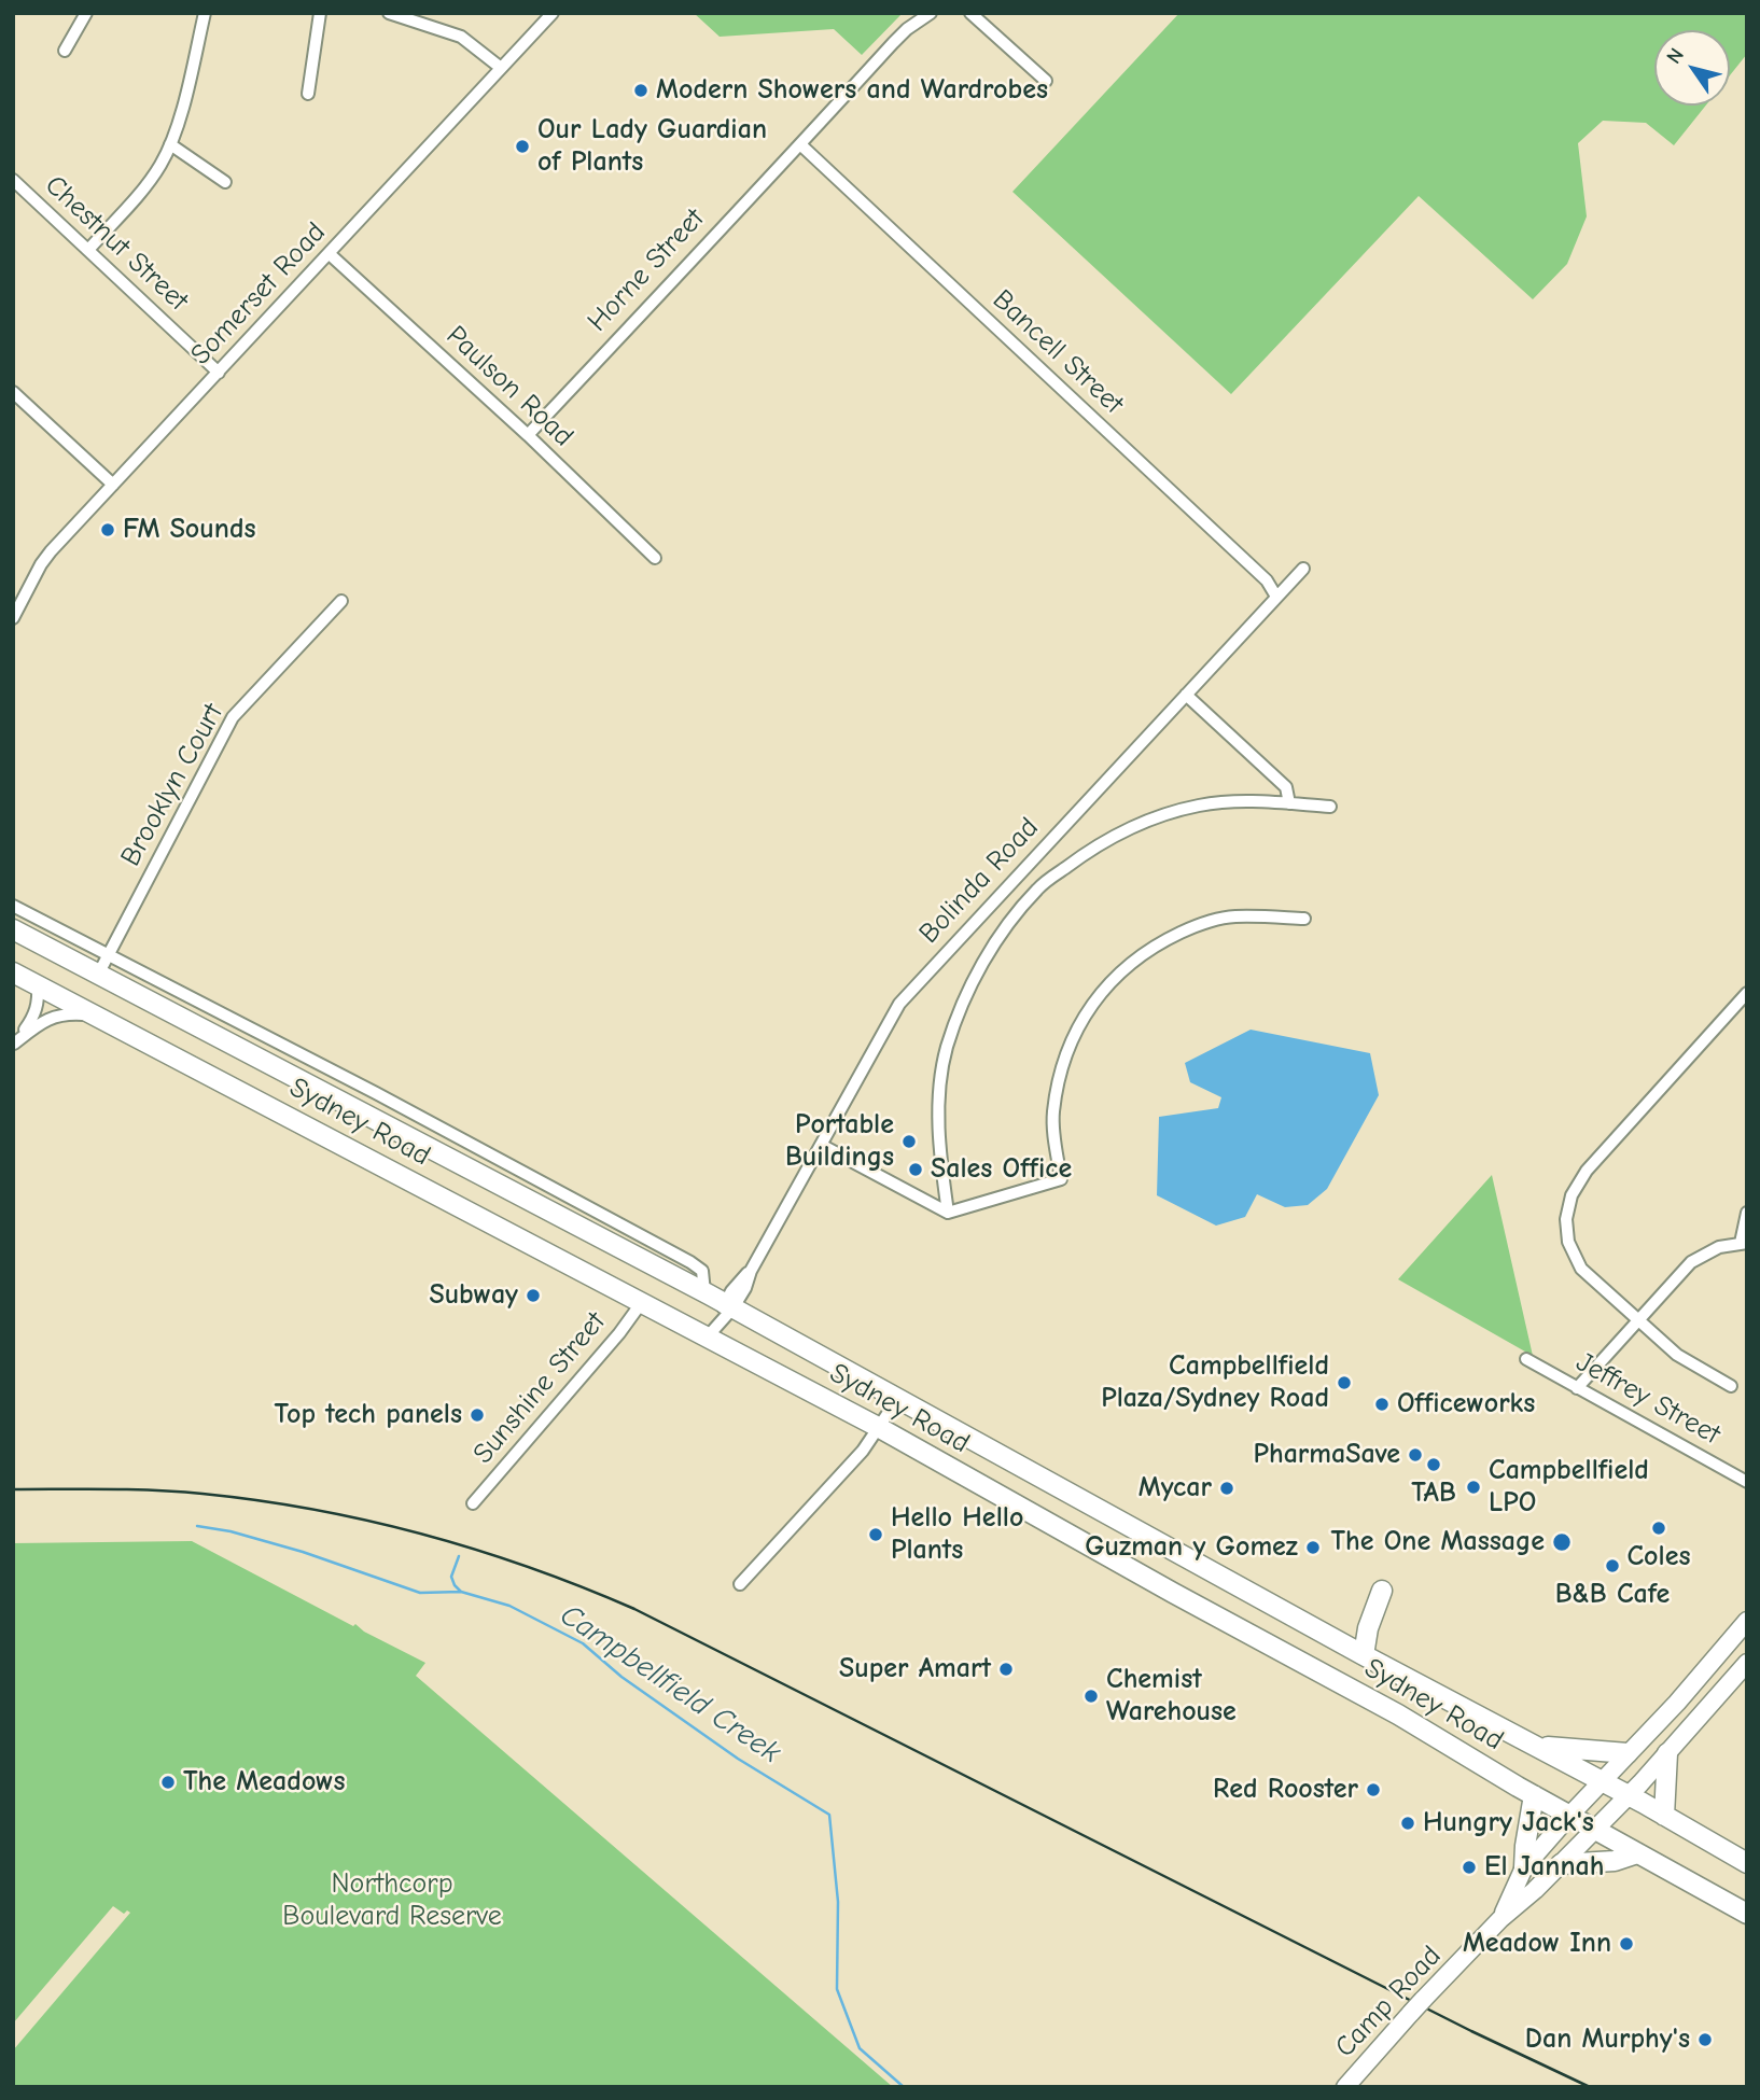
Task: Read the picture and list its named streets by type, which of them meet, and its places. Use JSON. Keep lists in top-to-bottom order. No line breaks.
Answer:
{"streets":{"highway":["Sydney Road"],"main road":["Camp Road"],"street":["Chestnut Street","Horne Street","Somerset Road","Bancell Street","Paulson Road","Brooklyn Court","Bolinda Road","Sunshine Street","Jeffrey Street"]},"crossings":[["Chestnut Street","Somerset Road"],["Horne Street","Bancell Street"],["Horne Street","Paulson Road"],["Somerset Road","Paulson Road"],["Bancell Street","Bolinda Road"],["Brooklyn Court","Sydney Road"],["Bolinda Road","Sydney Road"],["Sydney Road","Sunshine Street"],["Sydney Road","Camp Road"]],"water":["Campbellfield Creek"],"parks":["Northcorp Boulevard Reserve"],"places":["Modern Showers and Wardrobes","Our Lady Guardian of Plants","FM Sounds","Portable Buildings","Sales Office","Subway","Campbellfield Plaza/Sydney Road","Officeworks","Top tech panels","PharmaSave","TAB","Campbellfield LPO","Mycar","Coles","Hello Hello Plants","The One Massage","Guzman y Gomez","B&B Cafe","Super Amart","Chemist Warehouse","The Meadows","Red Rooster","Hungry Jack's","El Jannah","Meadow Inn","Dan Murphy's"],"north":"top left"}
